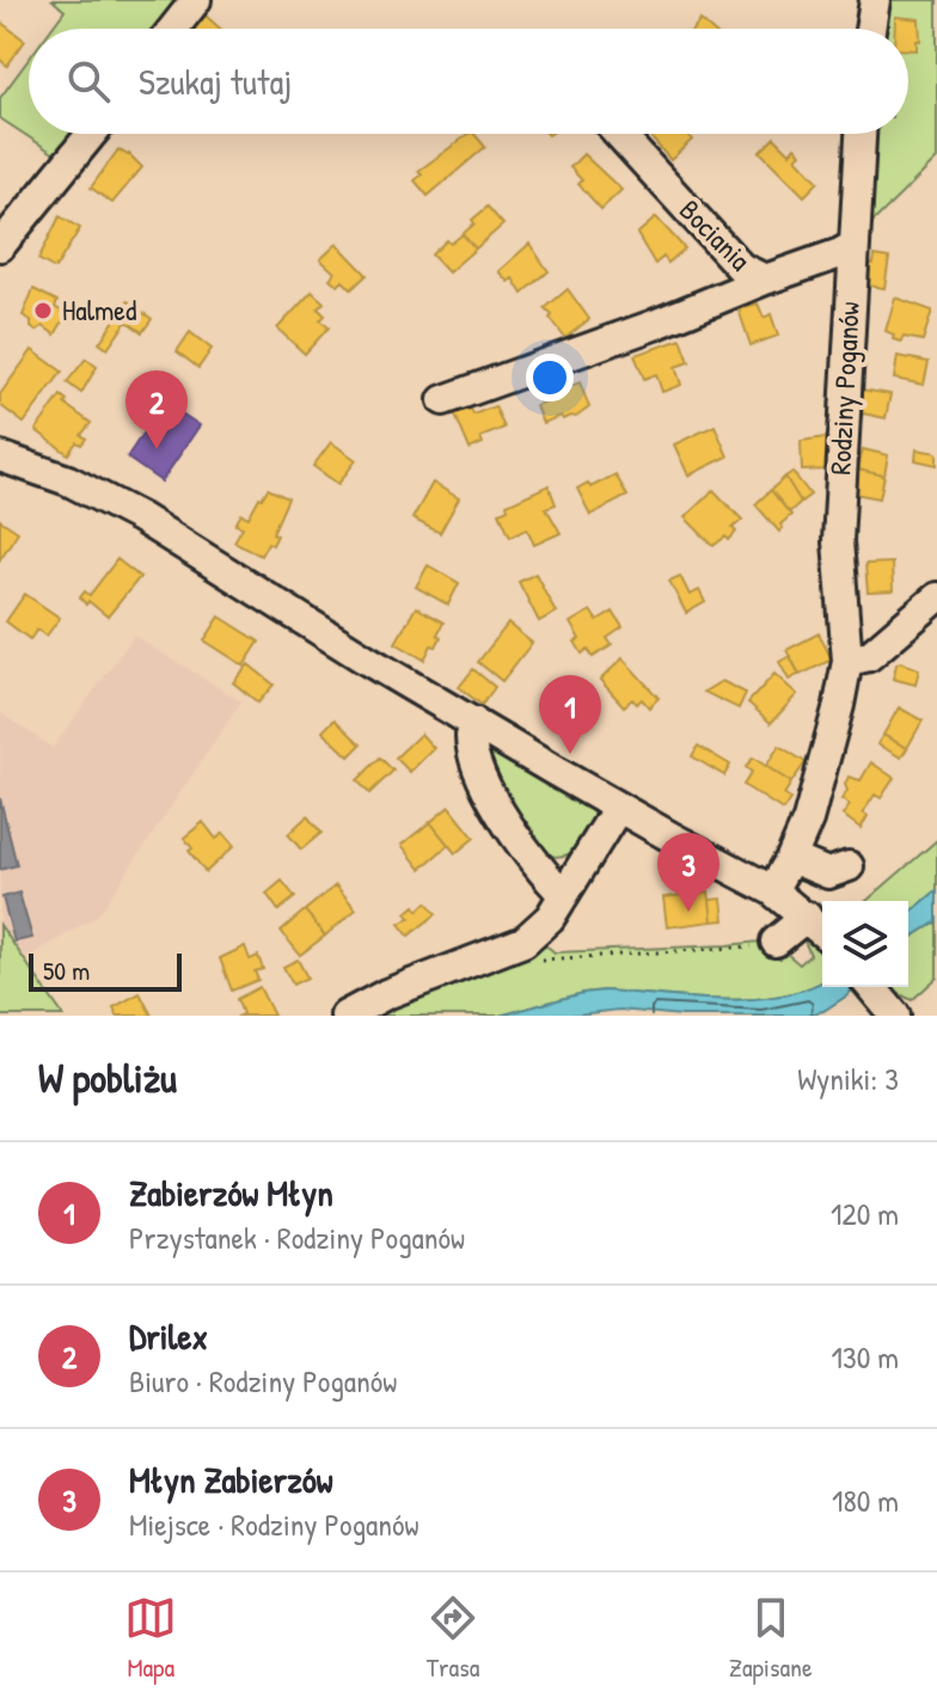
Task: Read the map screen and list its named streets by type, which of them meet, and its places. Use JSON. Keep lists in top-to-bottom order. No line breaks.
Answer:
{"streets":{"street":["Bociania","Rodziny Poganów"]},"crossings":[["Bociania","Rodziny Poganów"]],"places":["Halmed"],"scale_bar":"50 m","page":{"search":"Szukaj tutaj","pins":["2","1","3"],"scale":"50 m","heading":["W pobliżu","Wyniki: 3"],"list":[{"mark":"1","name":"Zabierzów Młyn","note":"Przystanek · Rodziny Poganów","value":"120 m"},{"mark":"2","name":"Drilex","note":"Biuro · Rodziny Poganów","value":"130 m"},{"mark":"3","name":"Młyn Zabierzów","note":"Miejsce · Rodziny Poganów","value":"180 m"}],"nav":["Mapa","Trasa","Zapisane"]}}
